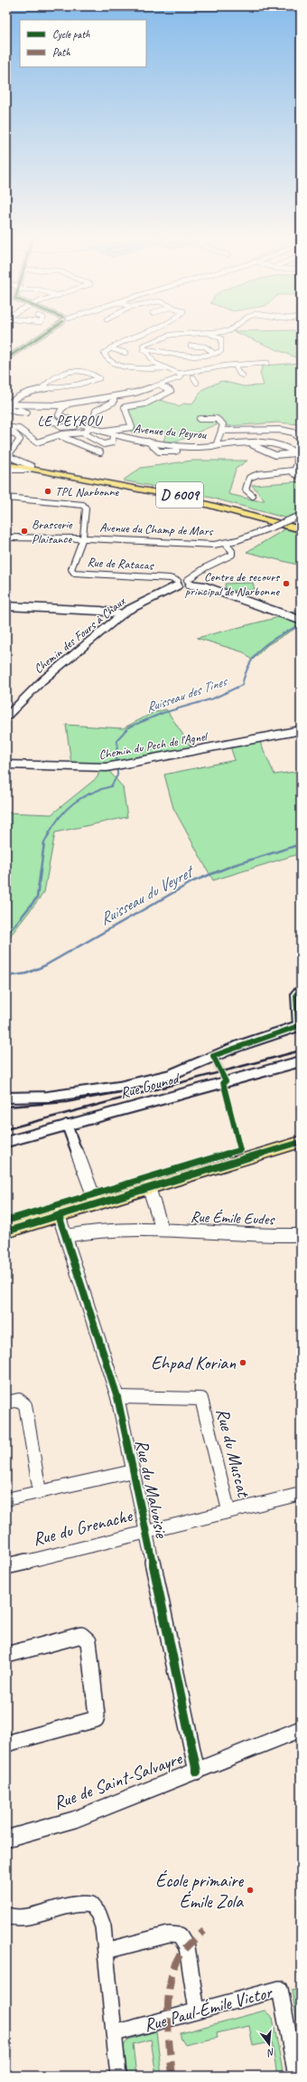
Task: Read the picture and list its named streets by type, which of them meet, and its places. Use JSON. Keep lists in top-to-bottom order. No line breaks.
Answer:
{"streets":{"main road":["D 6009"],"street":["Avenue du Peyrou","Avenue du Champ de Mars","Rue de Ratacas","Chemin des Fours à Chaux","Chemin du Pech de l'Agnel","Rue Gounod","Rue Émile Eudes","Rue du Muscat","Rue du Malvoisie","Rue du Grenache","Rue de Saint-Salvayre","Rue Paul-Émile Victor"]},"crossings":[["Avenue du Champ de Mars","Rue de Ratacas"],["Rue de Ratacas","Chemin des Fours à Chaux"],["Rue Émile Eudes","Rue du Malvoisie"],["Rue du Muscat","Rue du Malvoisie"],["Rue du Muscat","Rue du Grenache"],["Rue du Malvoisie","Rue du Grenache"],["Rue du Malvoisie","Rue de Saint-Salvayre"]],"districts":["LE PEYROU"],"water":["Ruisseau des Tines","Ruisseau du Veyret"],"places":["TPL Narbonne","Brasserie Plaisance","Centre de secours principal de Narbonne","Ehpad Korian","École primaire Émile Zola"],"legend":["Cycle path","Path"],"north":"bottom"}
